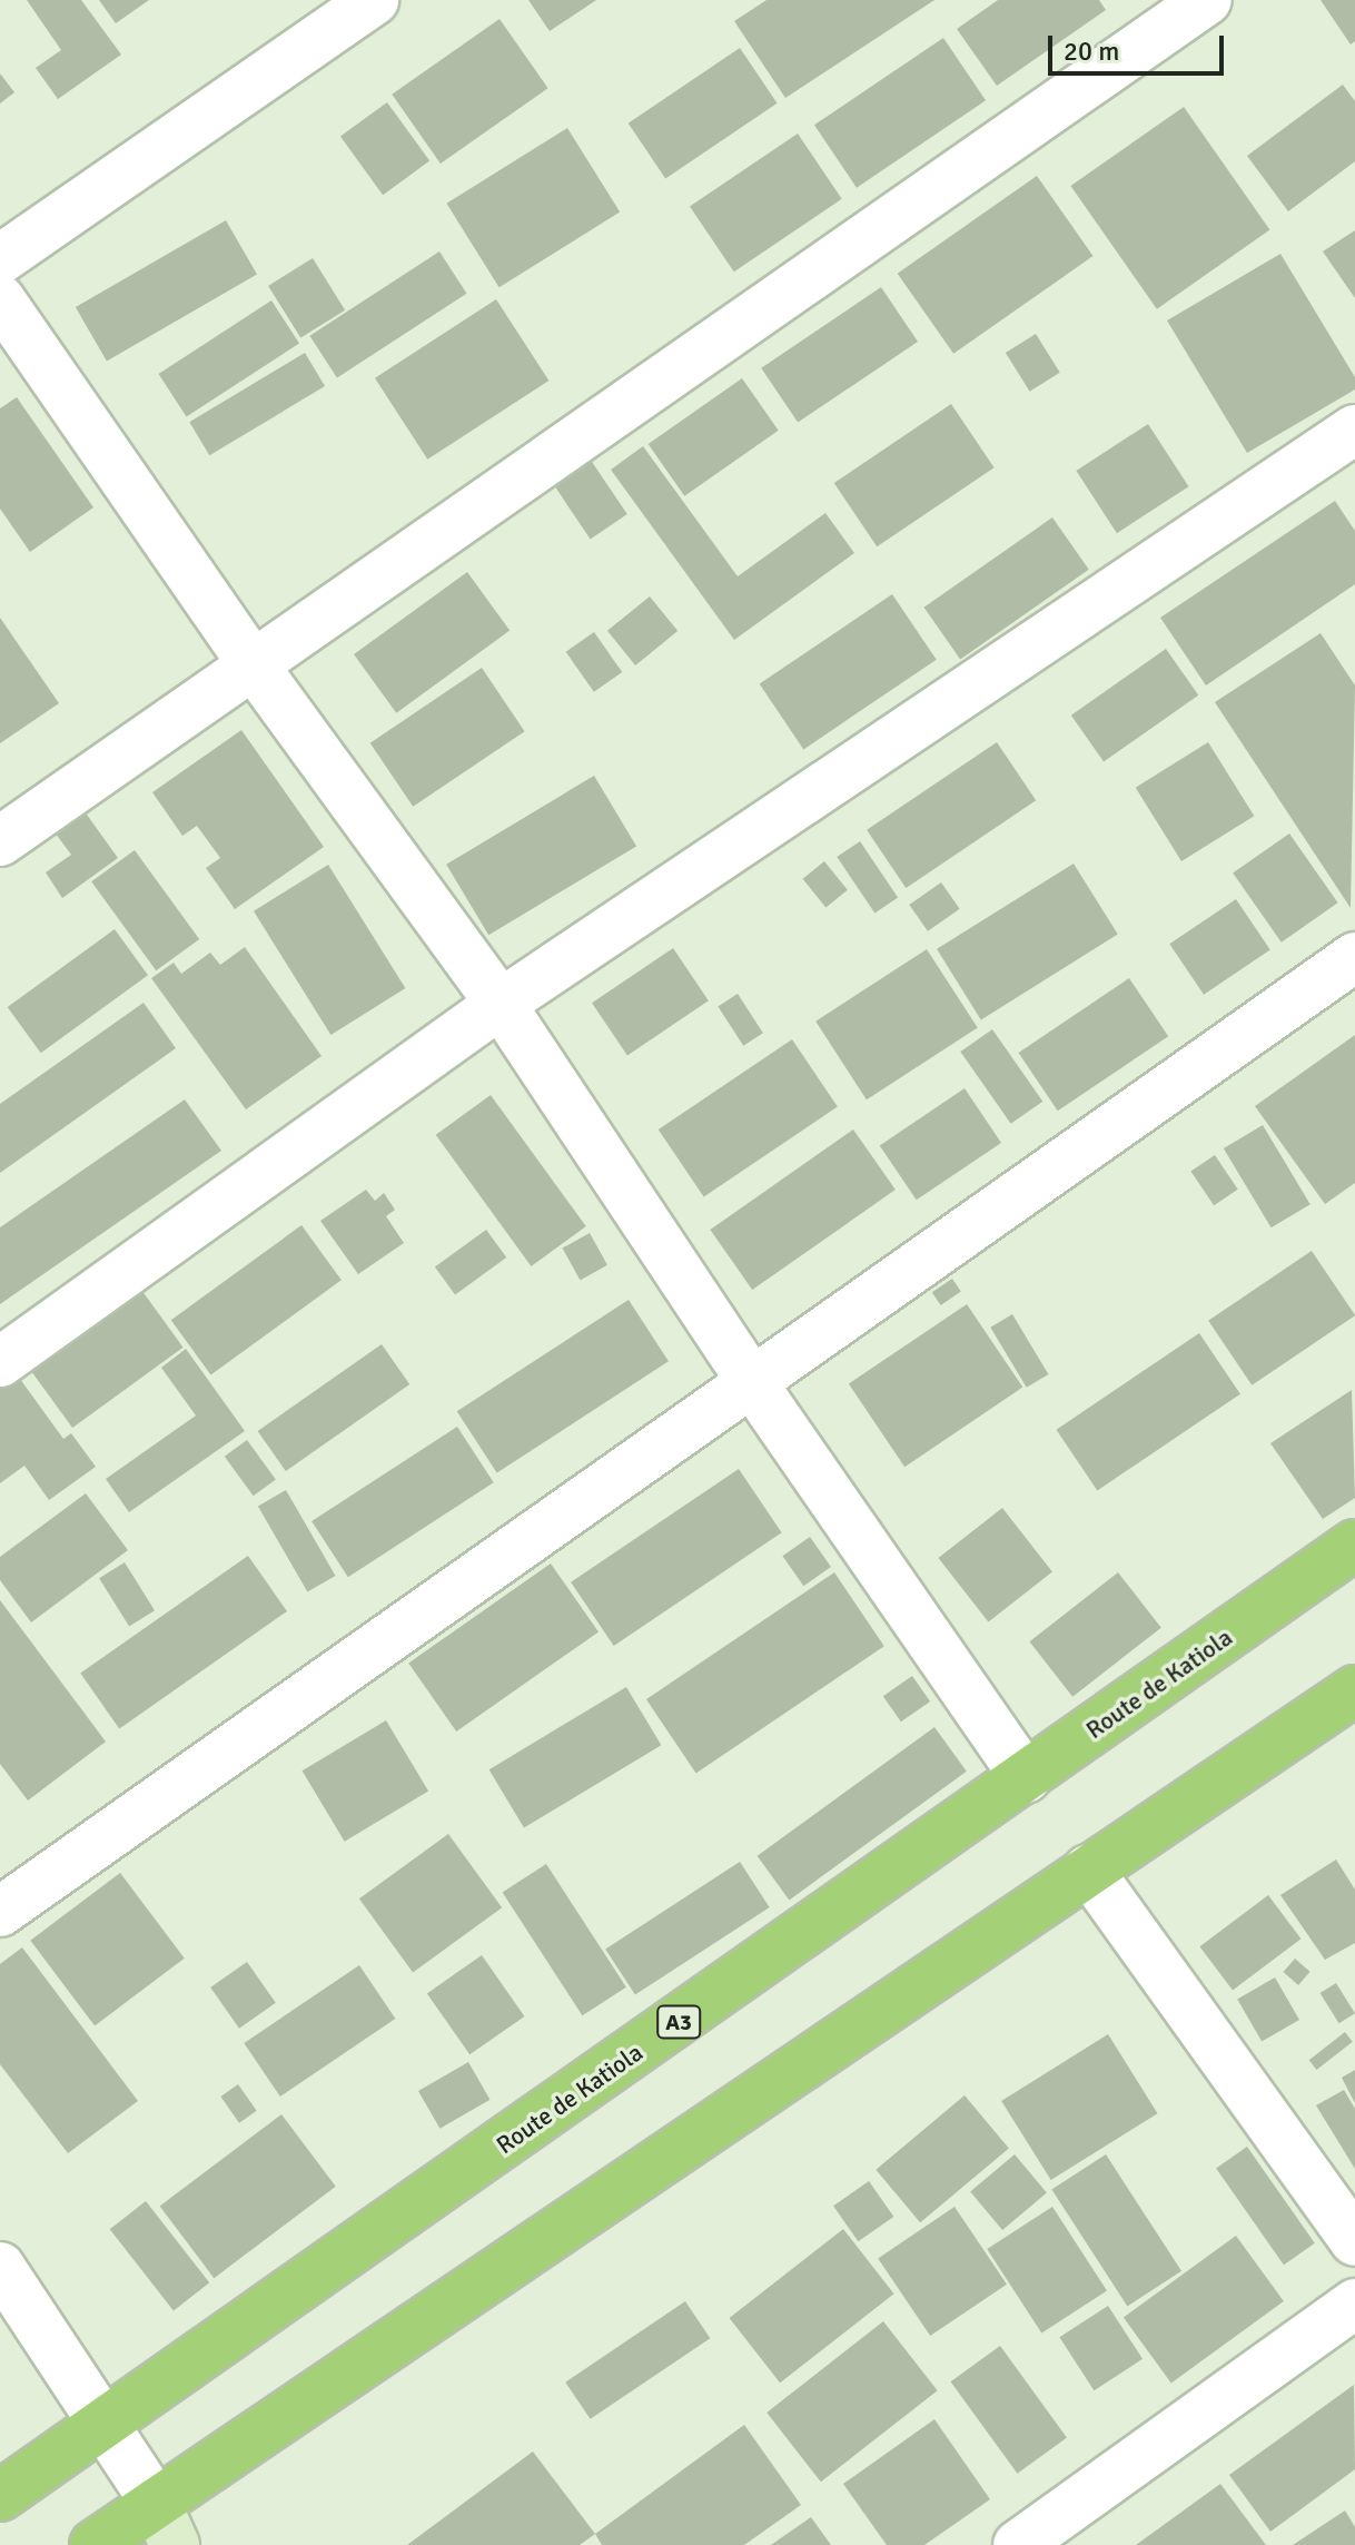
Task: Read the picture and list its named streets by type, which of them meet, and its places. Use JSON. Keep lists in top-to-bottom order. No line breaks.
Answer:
{"streets":{"highway":["Route de Katiola","A3"]},"scale_bar":"20 m"}
